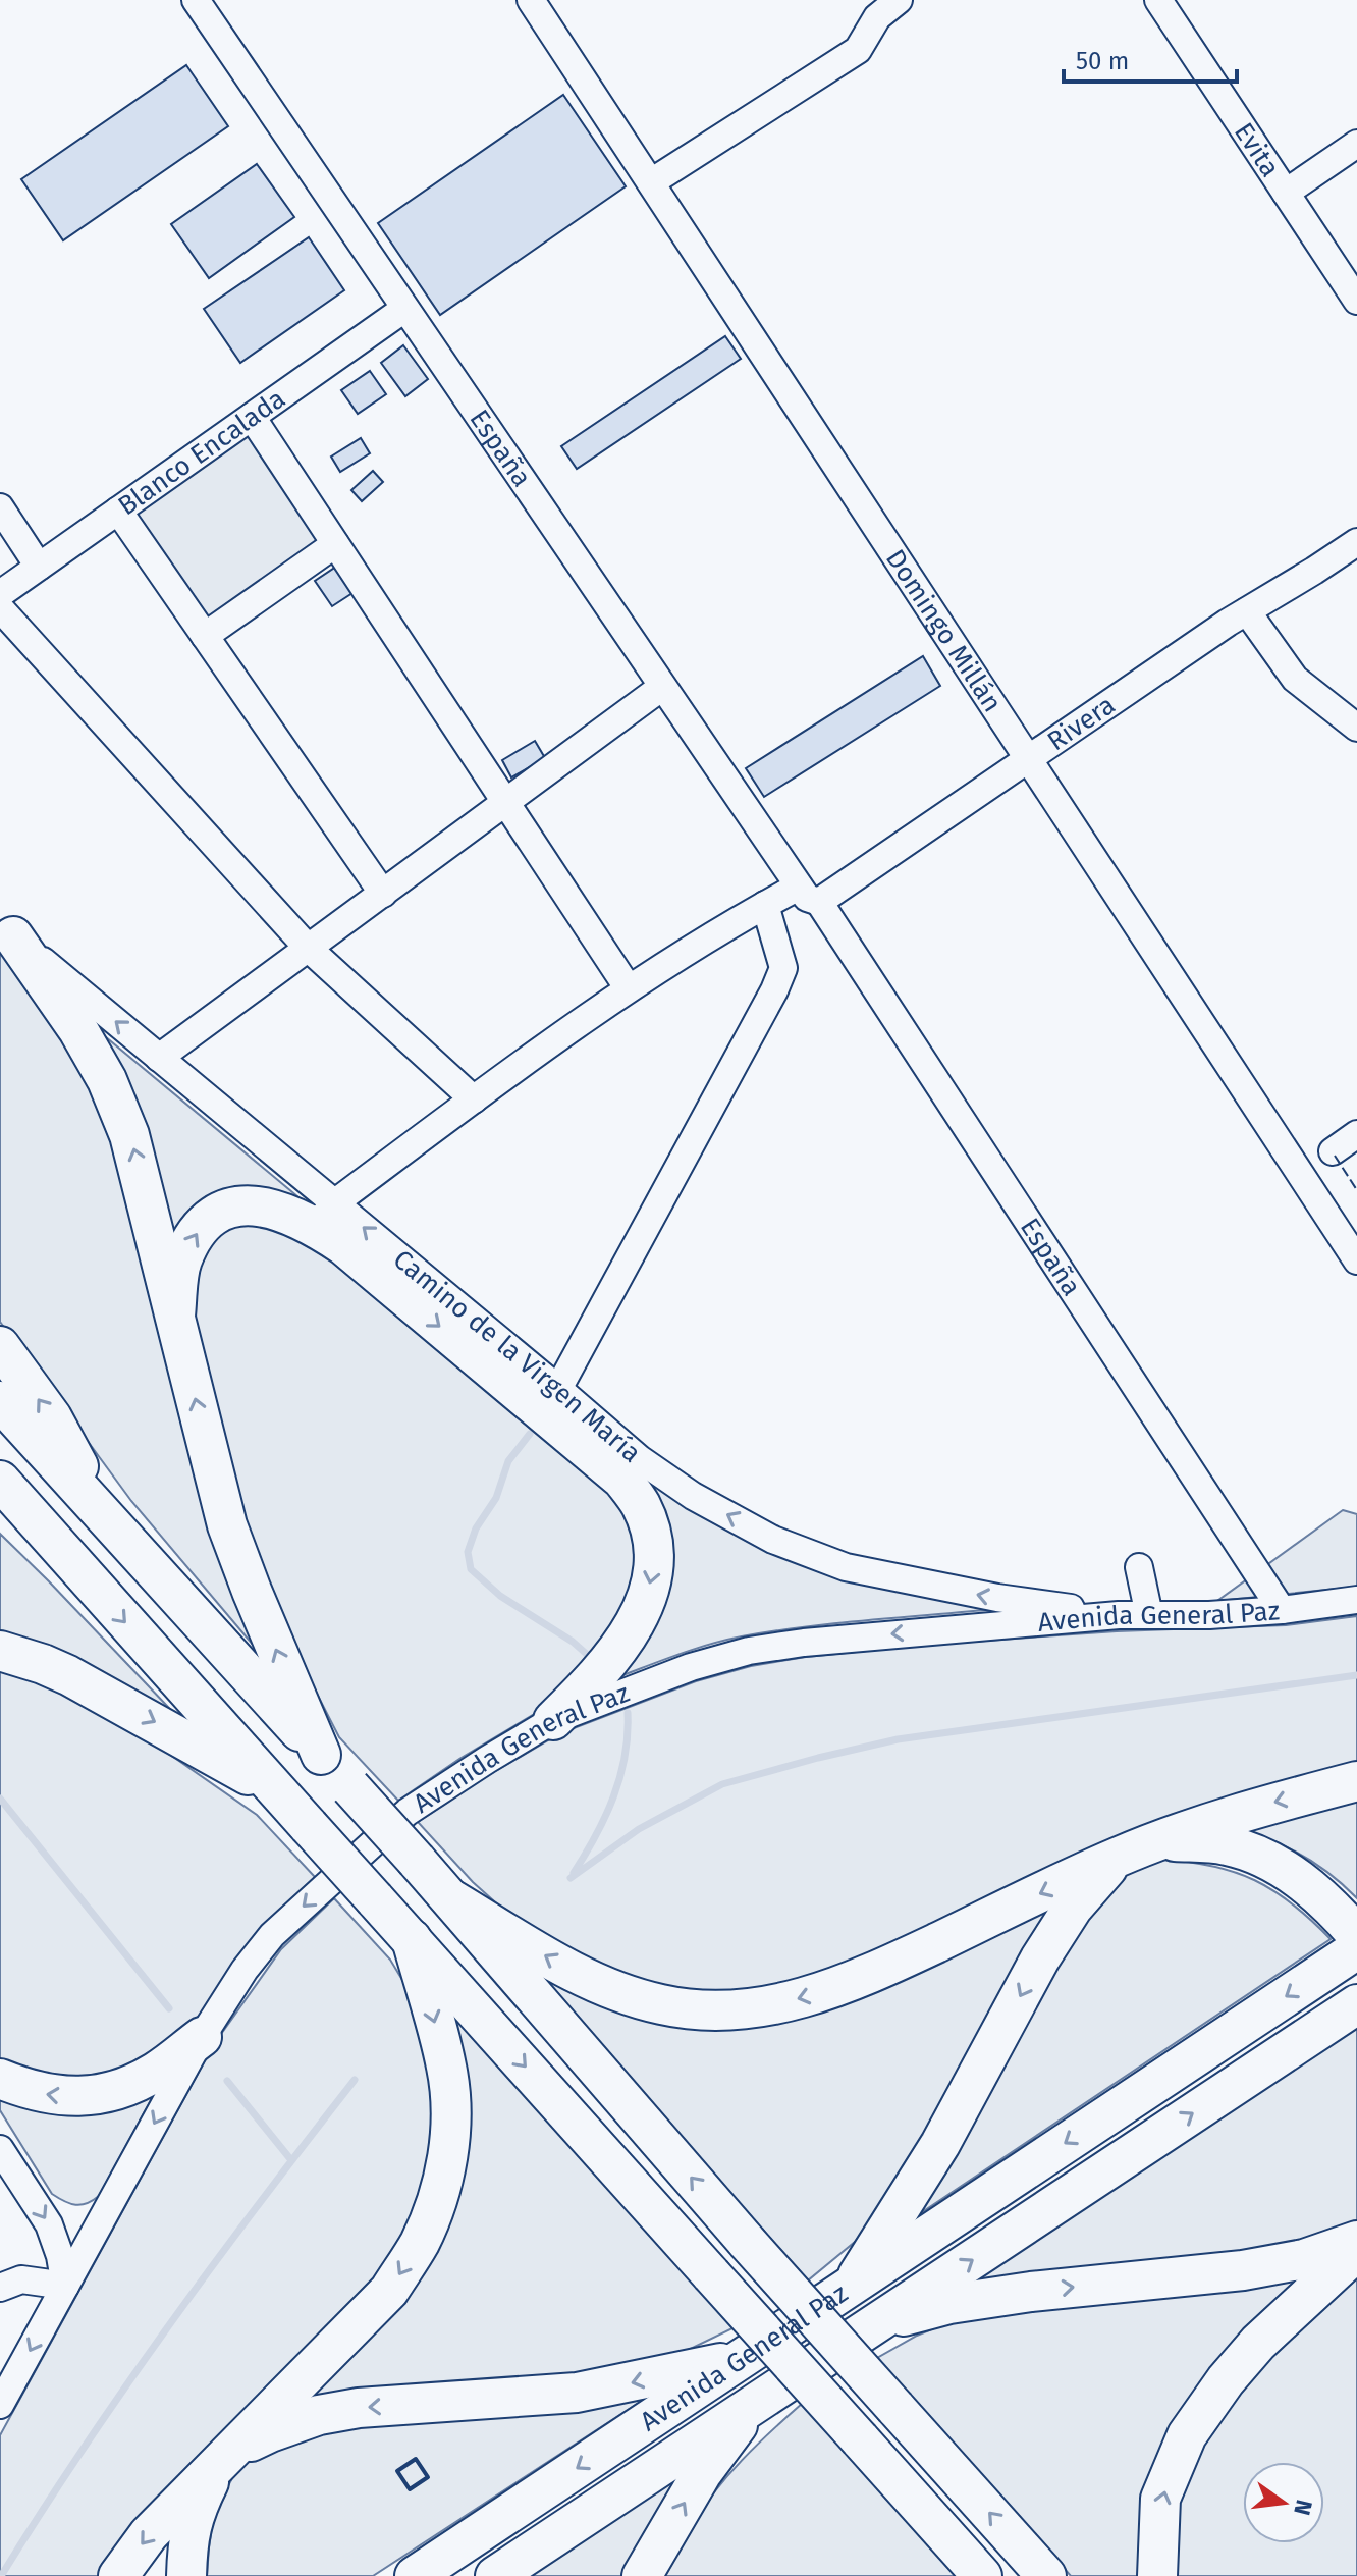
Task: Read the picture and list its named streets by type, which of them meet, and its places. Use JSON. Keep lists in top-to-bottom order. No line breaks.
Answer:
{"streets":{"highway":["Avenida General Paz"],"street":["Evita","España","Blanco Encalada","Domingo Millán","Rivera","Camino de la Virgen María"]},"crossings":[["España","Blanco Encalada"],["España","Rivera"],["España","Avenida General Paz"],["Domingo Millán","Rivera"],["Rivera","Camino de la Virgen María"],["Camino de la Virgen María","Avenida General Paz"]],"one_way":["Camino de la Virgen María"],"scale_bar":"50 m","north":"right"}
